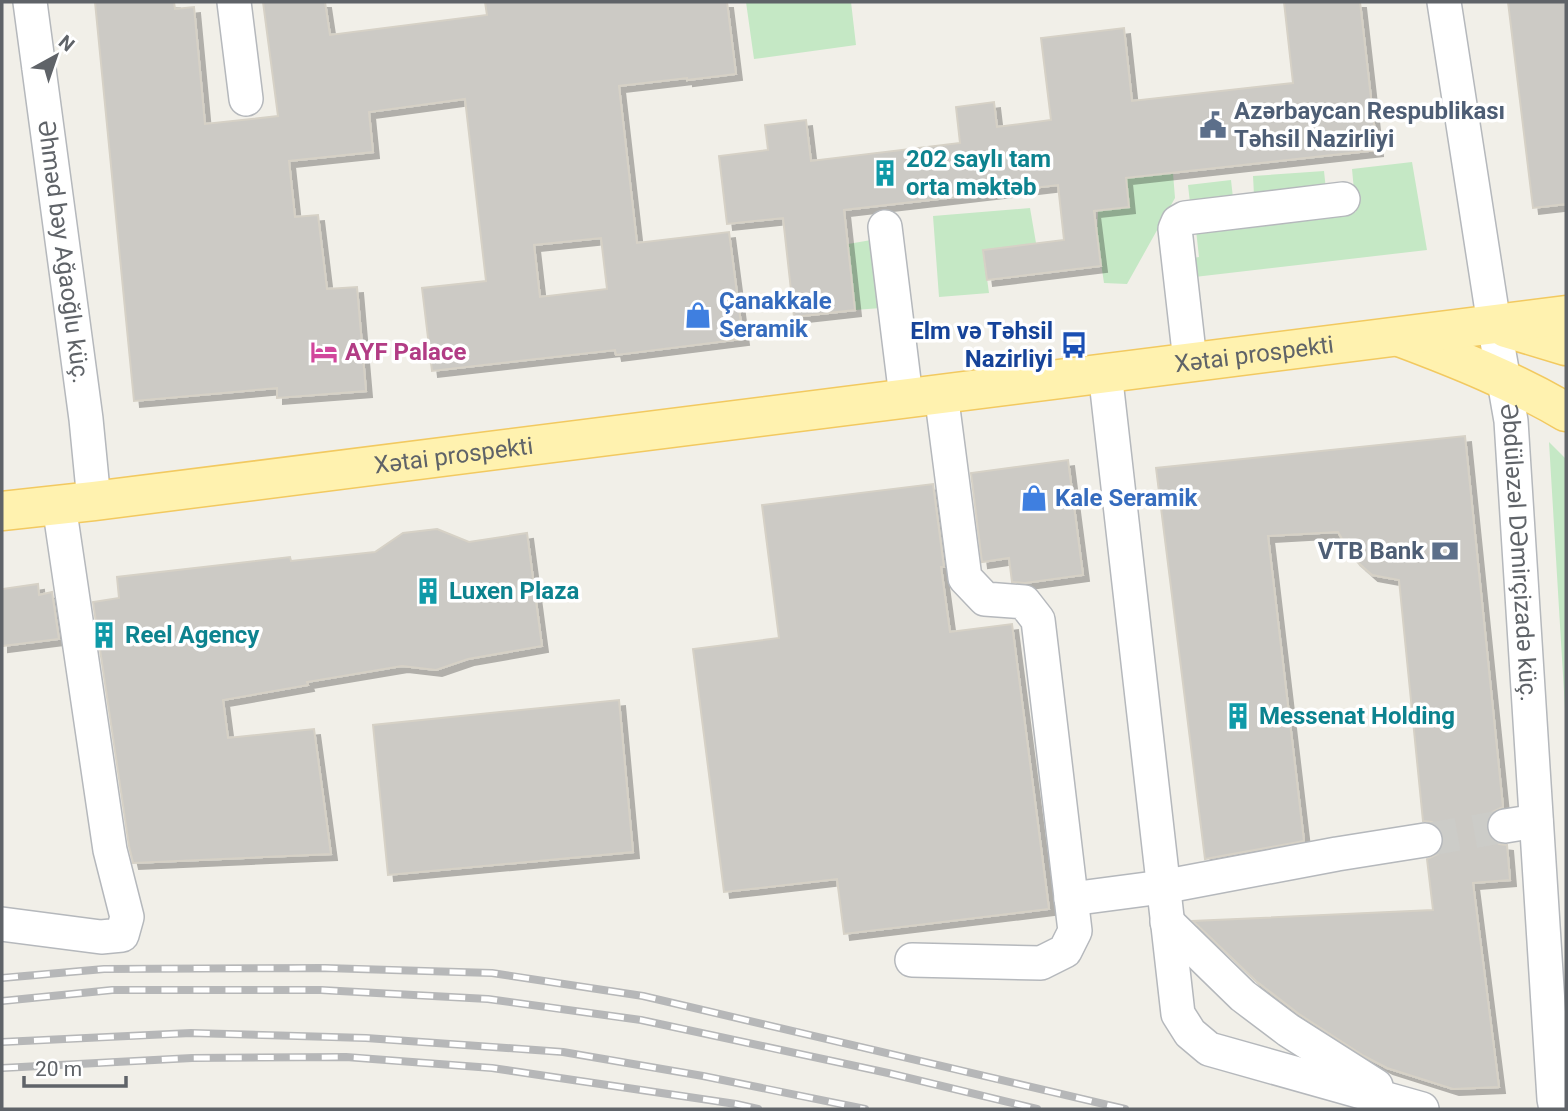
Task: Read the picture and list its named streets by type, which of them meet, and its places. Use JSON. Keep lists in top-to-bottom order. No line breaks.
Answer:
{"streets":{"main road":["Xətai prospekti"],"street":["Əhməd bəy Ağaoğlu küç.","Əbdüləzəl DƏmirçizadə küç."]},"crossings":[["Əhməd bəy Ağaoğlu küç.","Xətai prospekti"],["Xətai prospekti","Əbdüləzəl DƏmirçizadə küç."]],"places":{"public building":["Azərbaycan Respublikası Təhsil Nazirliyi"],"building":["202 saylı tam orta məktəb","Luxen Plaza","Reel Agency","Messenat Holding"],"shop":["Çanakkale Seramik","Kale Seramik"],"bus stop":["Elm və Təhsil Nazirliyi"],"hotel":["AYF Palace"],"bank":["VTB Bank"]},"scale_bar":"20 m","north":"top right"}
